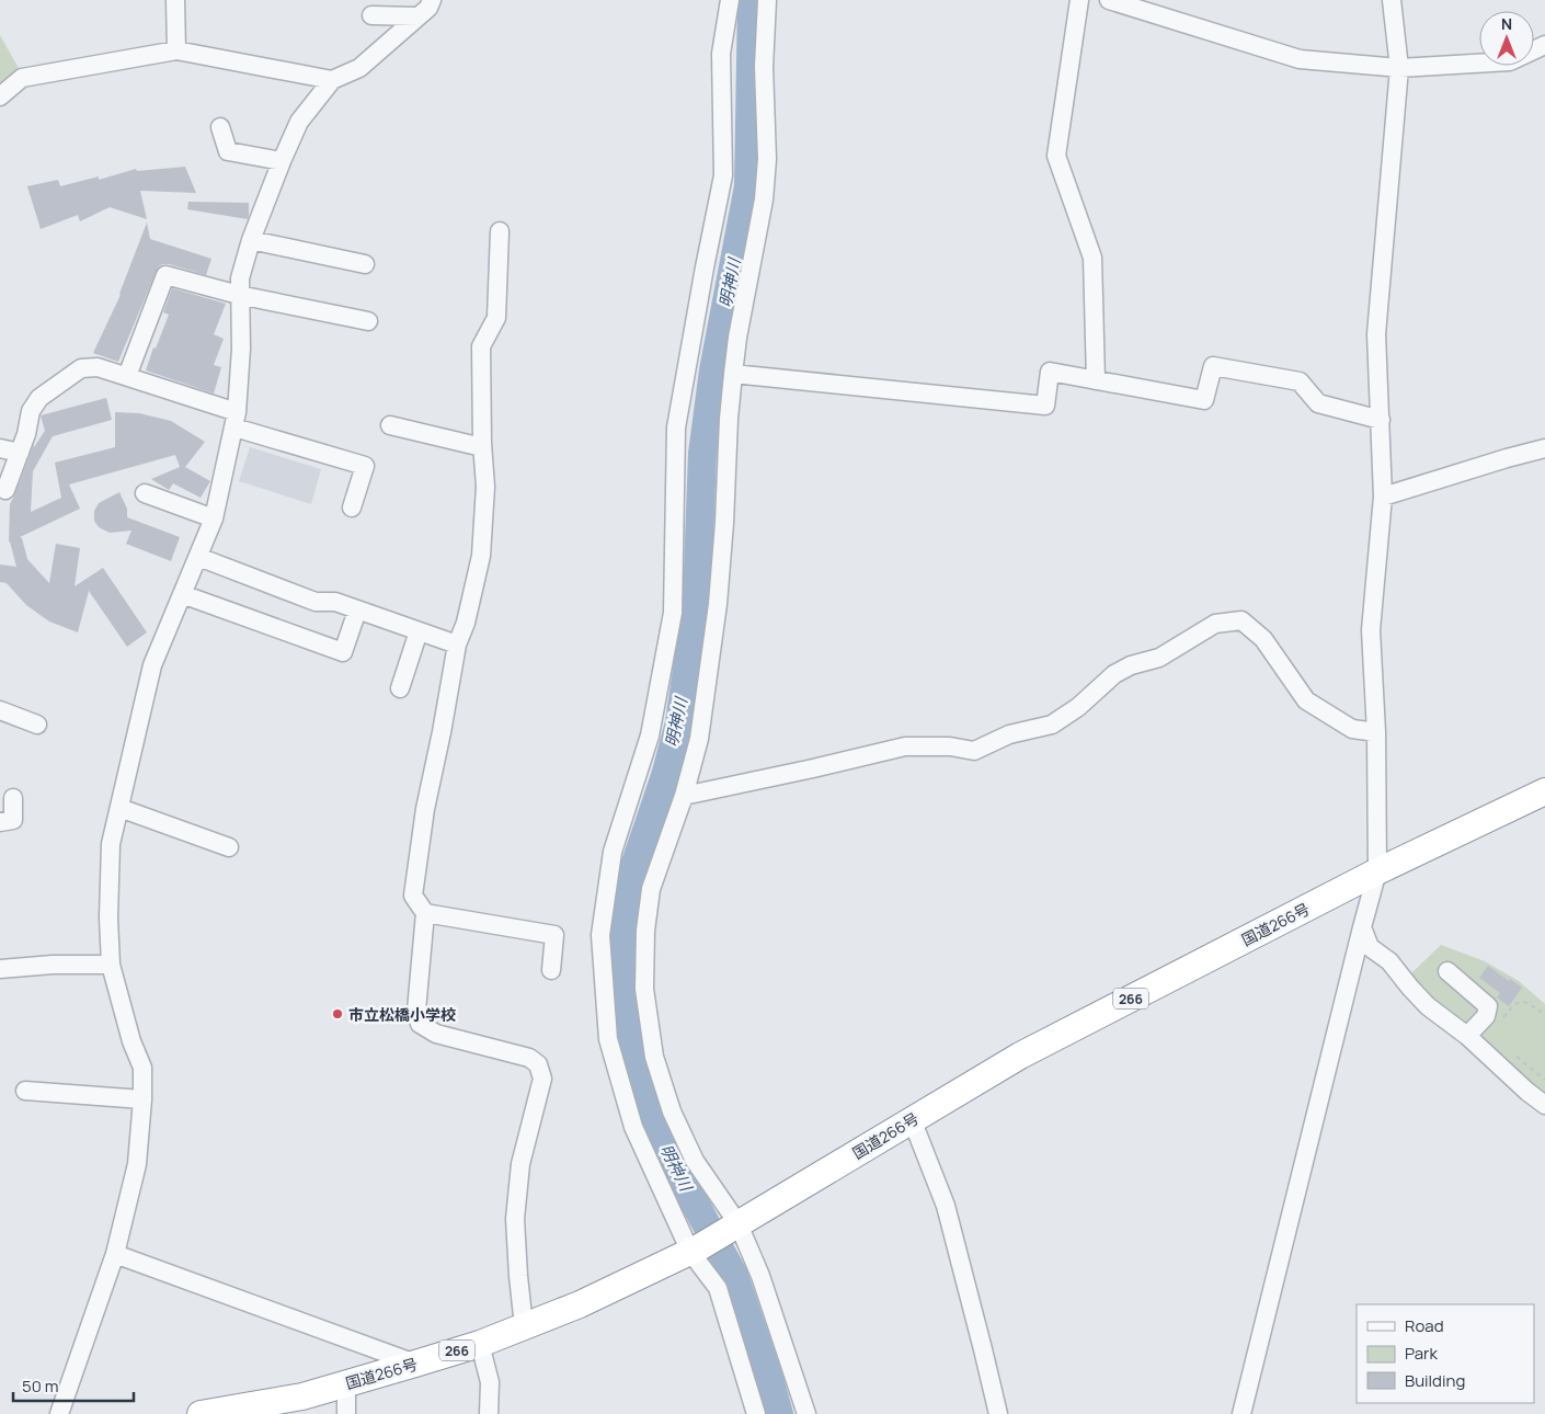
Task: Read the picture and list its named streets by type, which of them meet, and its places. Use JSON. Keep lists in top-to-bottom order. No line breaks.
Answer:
{"streets":{"highway":["国道266号","266"]},"water":["明神川"],"places":["市立松橋小学校"],"legend":["Road","Park","Building"],"scale_bar":"50 m","north":"top"}
